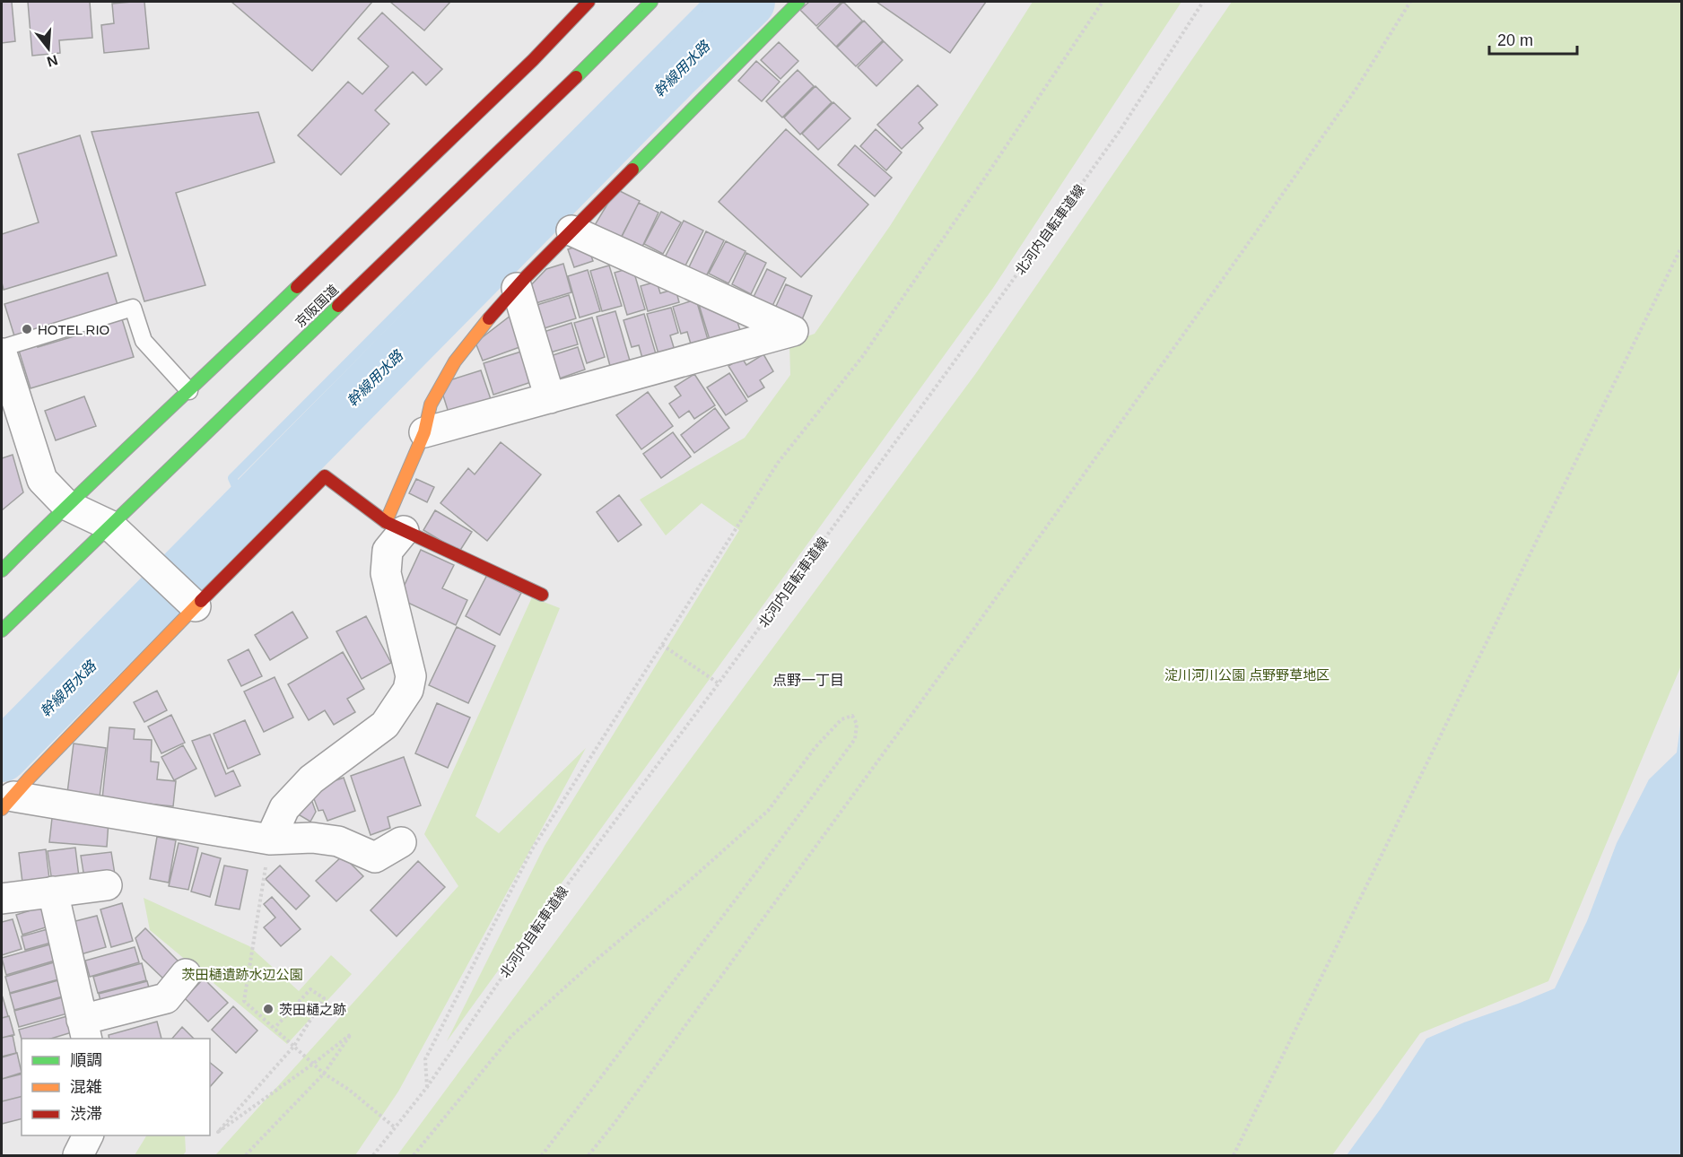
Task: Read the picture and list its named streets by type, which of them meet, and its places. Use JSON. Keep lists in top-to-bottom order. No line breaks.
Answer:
{"streets":{"main road":["京阪国道"],"path":["北河内自転車道線"]},"districts":["点野一丁目"],"water":["幹線用水路"],"parks":["淀川河川公園 点野野草地区","茨田樋遺跡水辺公園"],"places":["HOTEL RIO","茨田樋之跡"],"legend":["順調","混雑","渋滞"],"scale_bar":"20 m","north":"bottom"}
